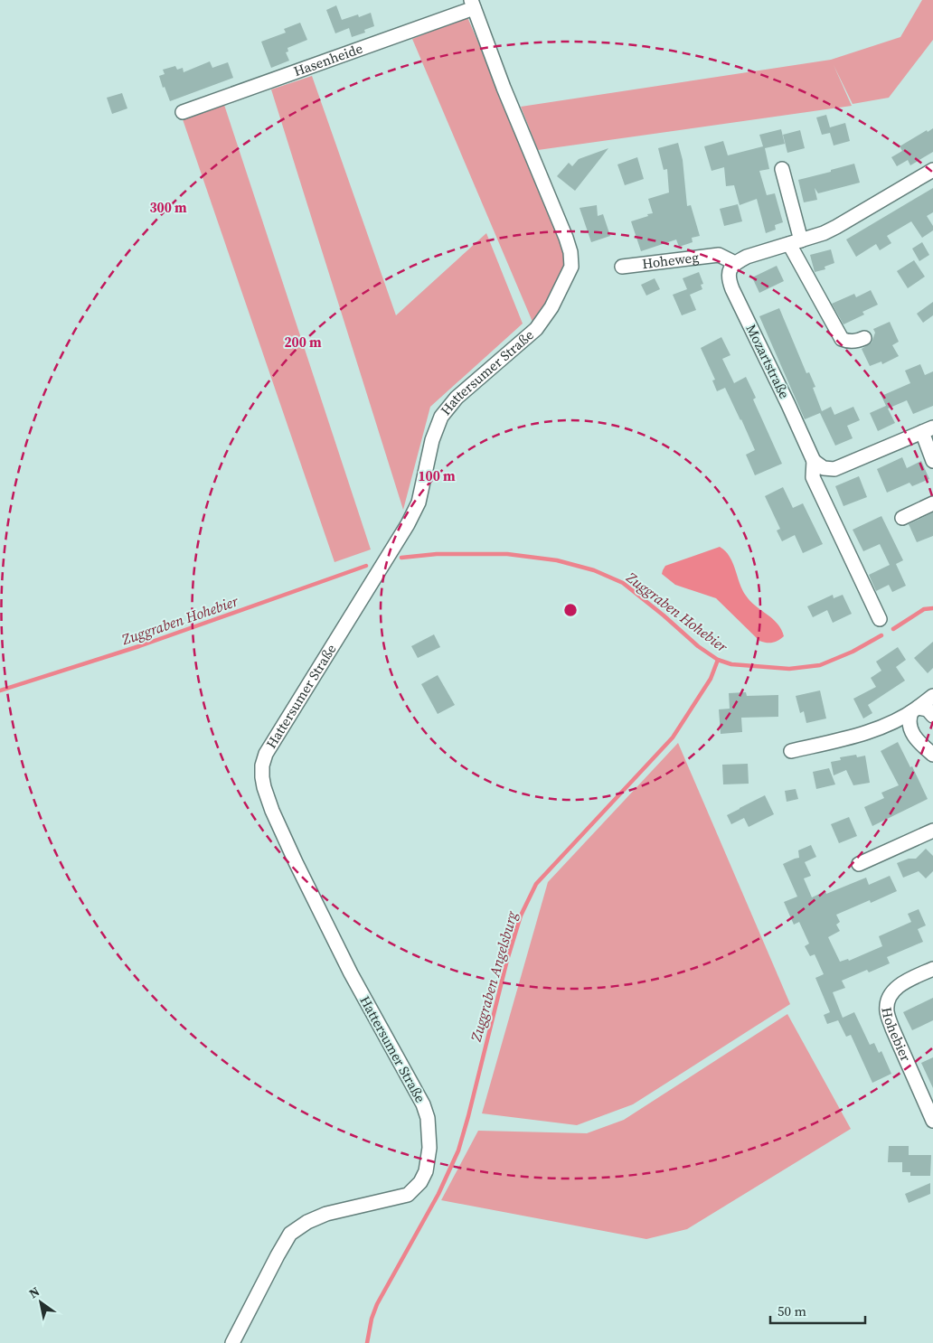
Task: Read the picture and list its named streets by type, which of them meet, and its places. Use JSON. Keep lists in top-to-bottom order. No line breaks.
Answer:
{"streets":{"street":["Hasenheide","Hoheweg","Mozartstraße","Hattersumer Straße","Hohebier"]},"crossings":[["Hasenheide","Hattersumer Straße"],["Hoheweg","Mozartstraße"]],"water":["Zuggraben Hohebier","Zuggraben Angelsburg"],"scale_bar":"50 m","north":"top left","rings":["300 m","200 m","100 m"]}
